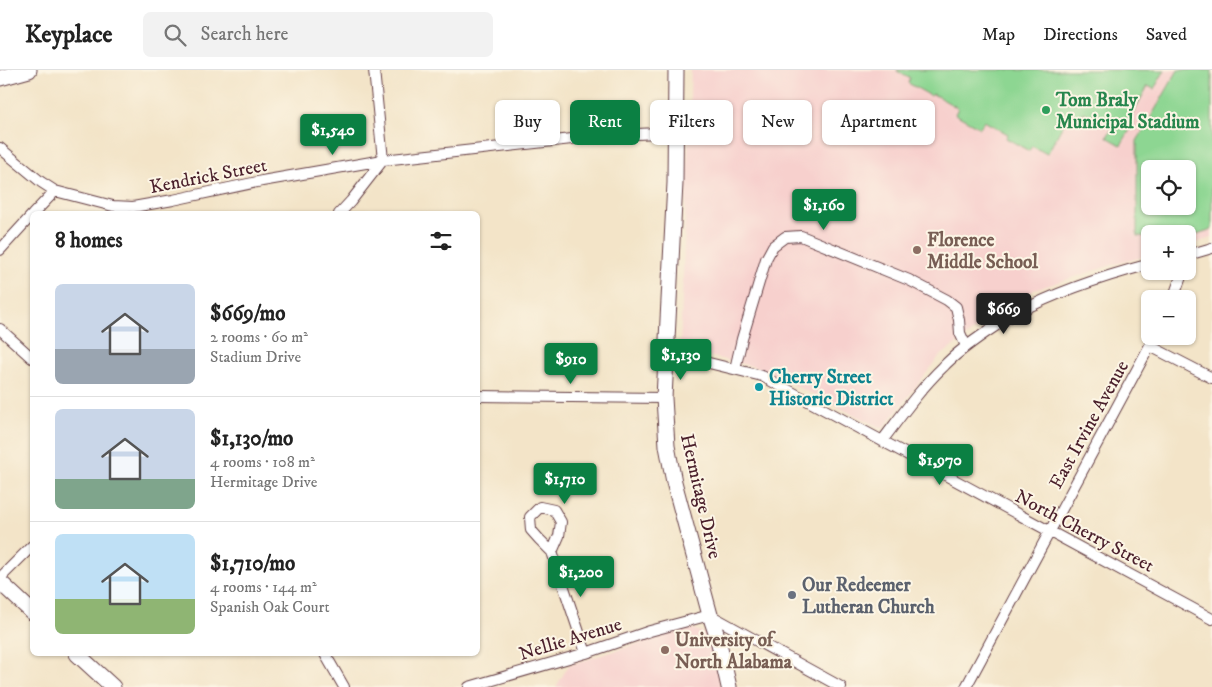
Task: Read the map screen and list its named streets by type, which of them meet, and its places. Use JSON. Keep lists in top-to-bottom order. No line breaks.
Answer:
{"streets":{"street":["Kendrick Street","East Irvine Avenue","Hermitage Drive","North Cherry Street","Nellie Avenue"]},"crossings":[["East Irvine Avenue","North Cherry Street"],["Hermitage Drive","North Cherry Street"],["Hermitage Drive","Nellie Avenue"]],"places":["Tom Braly Municipal Stadium","Florence Middle School","Cherry Street Historic District","Our Redeemer Lutheran Church","University of North Alabama"],"page":{"header":"Keyplace","search":"Search here","nav":["Map","Directions","Saved"],"chip":["Buy","Rent","Filters","New","Apartment"],"price":["$1,540","$1,160","$669","$1,130","$910","$1,970","$1,710","$1,200"],"map_buttons":["+","−"],"heading":"8 homes","list":[{"name":"$669/mo","note":"2 rooms · 60 m² · Stadium Drive"},{"name":"$1,130/mo","note":"4 rooms · 108 m² · Hermitage Drive"},{"name":"$1,710/mo","note":"4 rooms · 144 m² · Spanish Oak Court"}]}}
